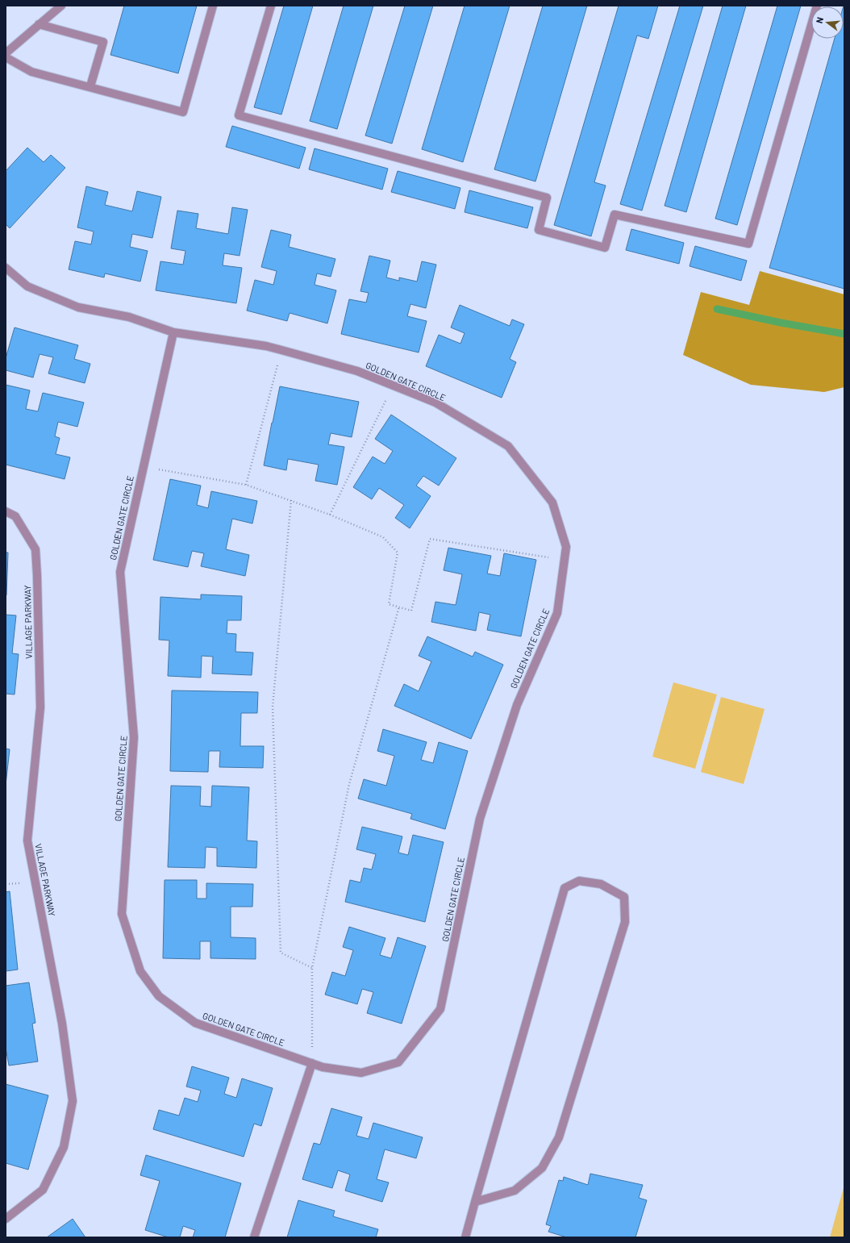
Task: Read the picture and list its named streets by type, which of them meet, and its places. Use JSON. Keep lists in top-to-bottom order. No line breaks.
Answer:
{"streets":{"street":["GOLDEN GATE CIRCLE","VILLAGE PARKWAY"]},"north":"left"}
